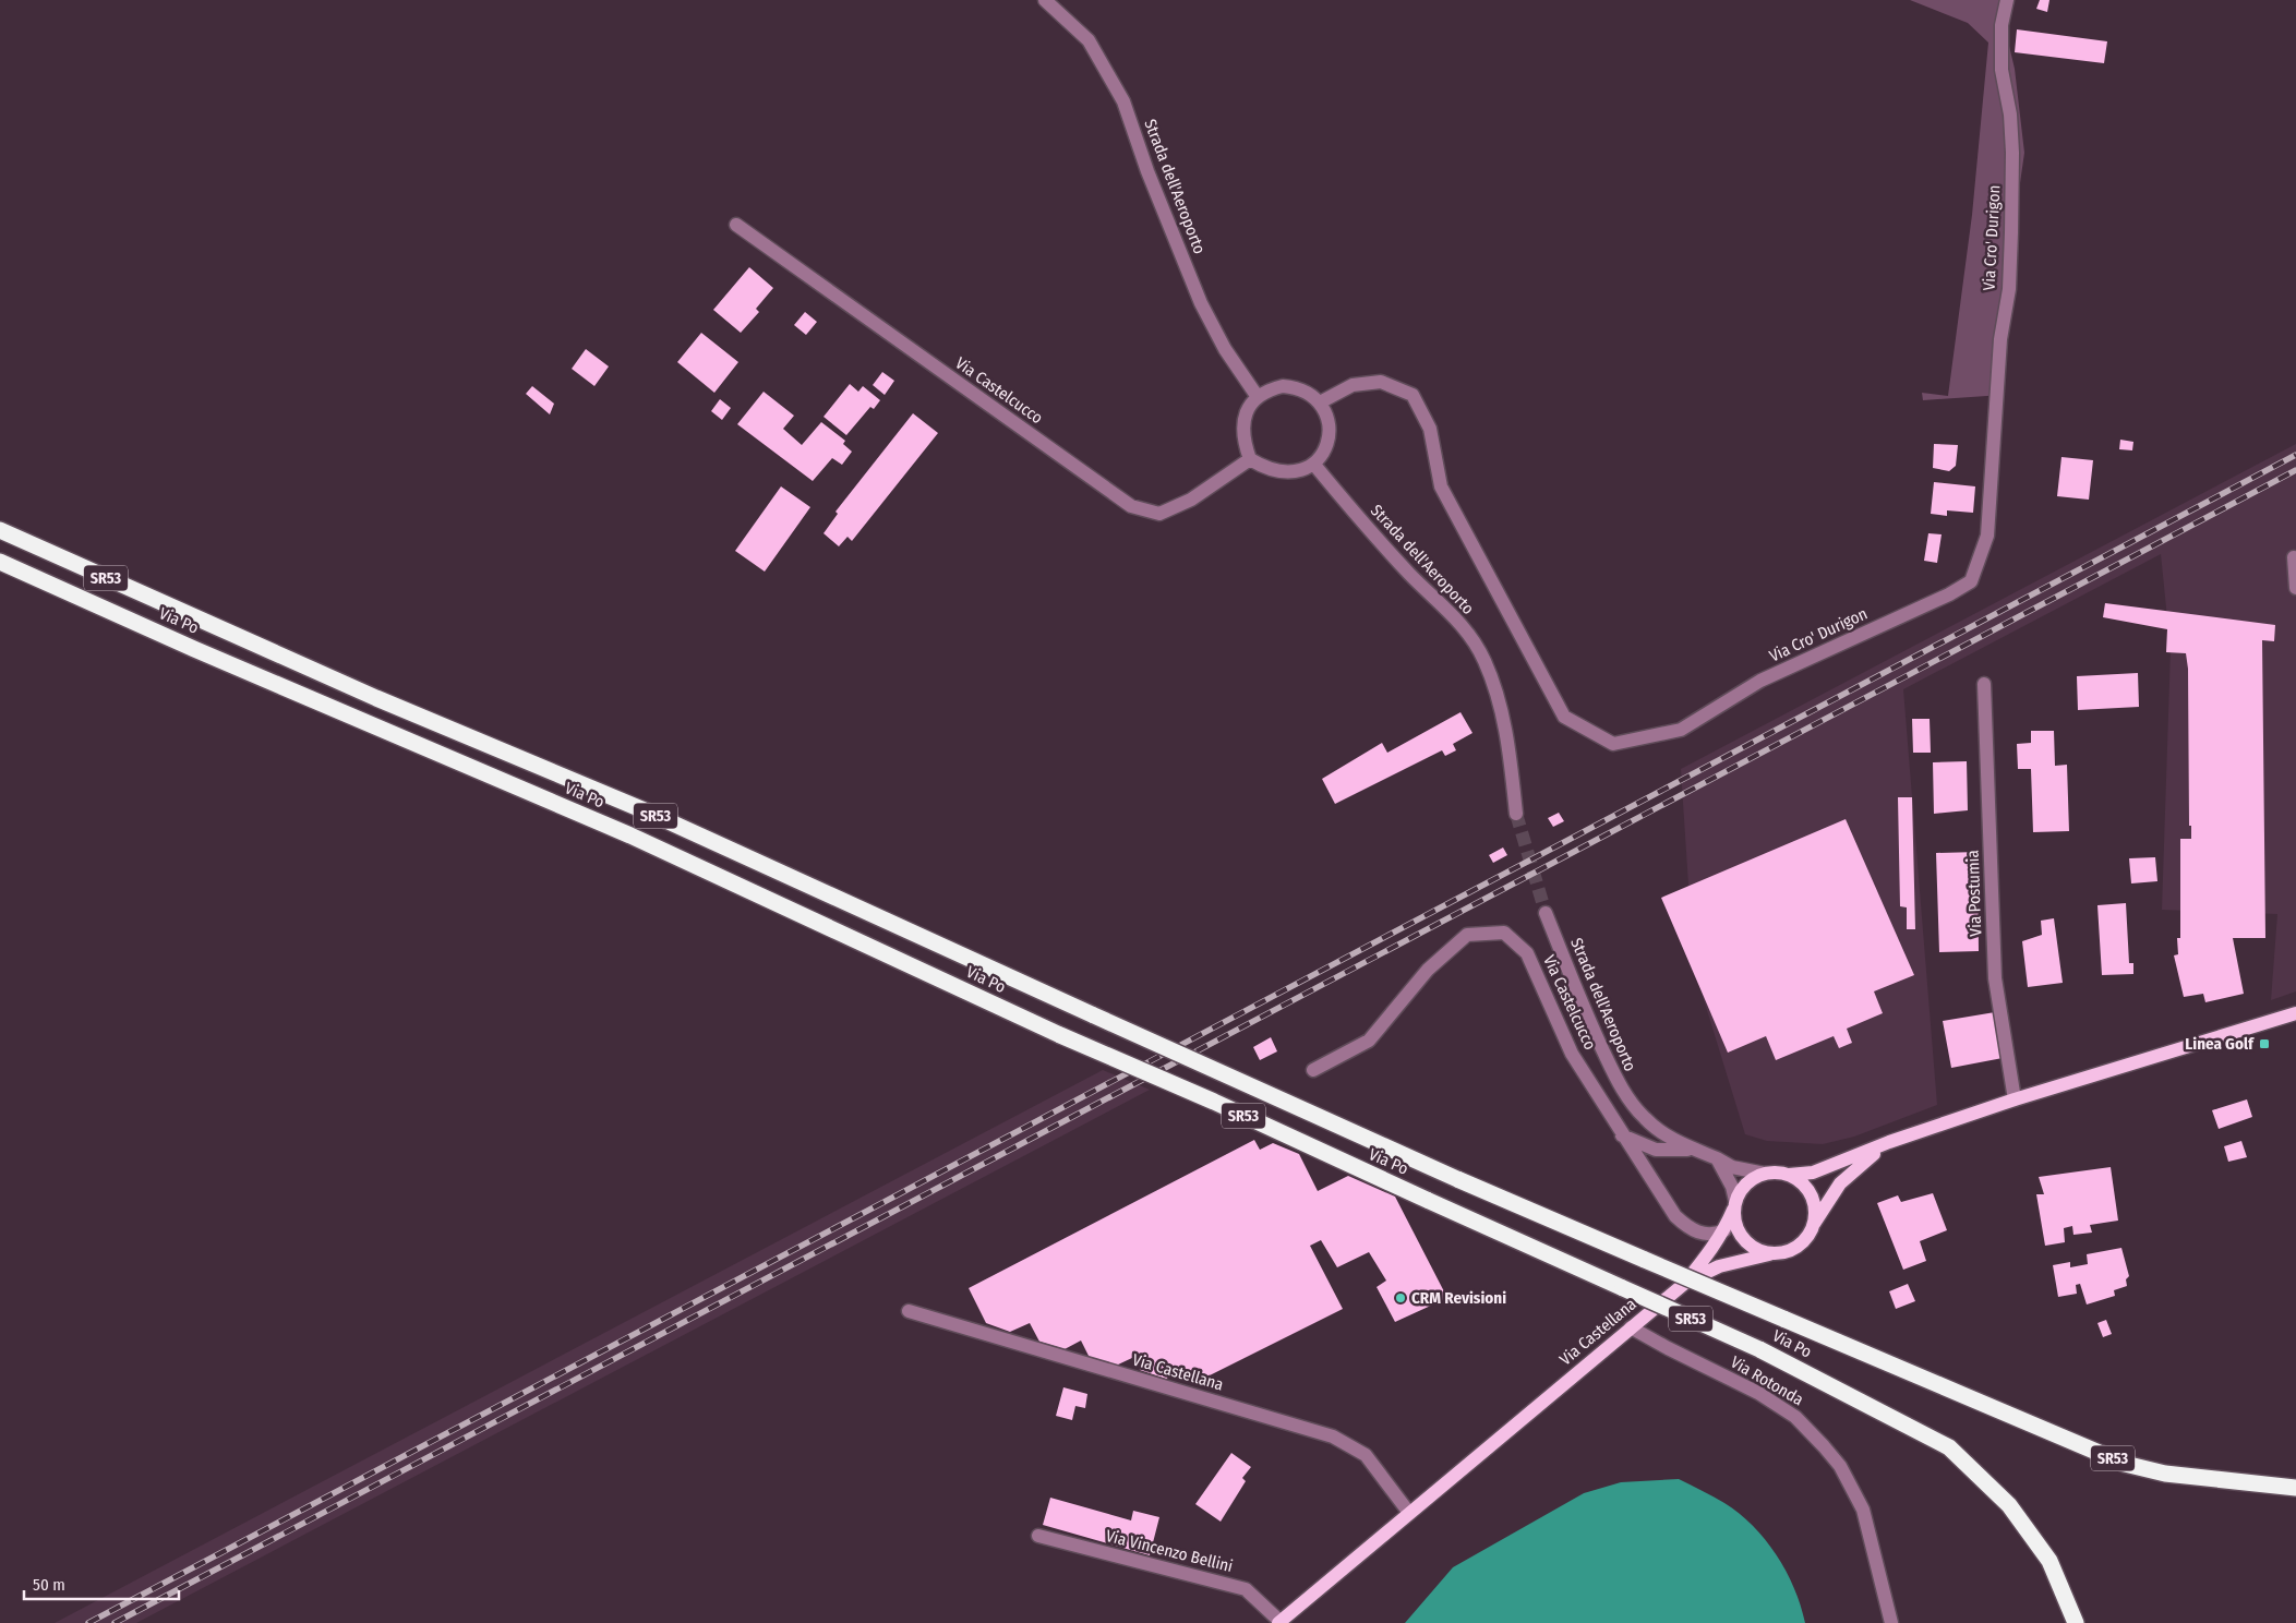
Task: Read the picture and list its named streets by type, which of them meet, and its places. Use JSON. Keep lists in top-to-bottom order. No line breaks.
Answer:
{"streets":{"highway":["SR53","Via Po"],"main road":["Via Castellana"],"street":["Strada dell'Aeroporto","Via Cro' Durigon","Via Castelcucco","Via Postumia","Via Rotonda","Via Vincenzo Bellini"]},"crossings":[["Strada dell'Aeroporto","Via Cro' Durigon"],["Strada dell'Aeroporto","Via Castelcucco"],["Via Cro' Durigon","Via Castelcucco"],["Via Castellana","Via Rotonda"],["Via Castellana","Via Vincenzo Bellini"]],"places":{"transit":["Linea Golf"],"other":["CRM Revisioni"]},"scale_bar":"50 m"}
